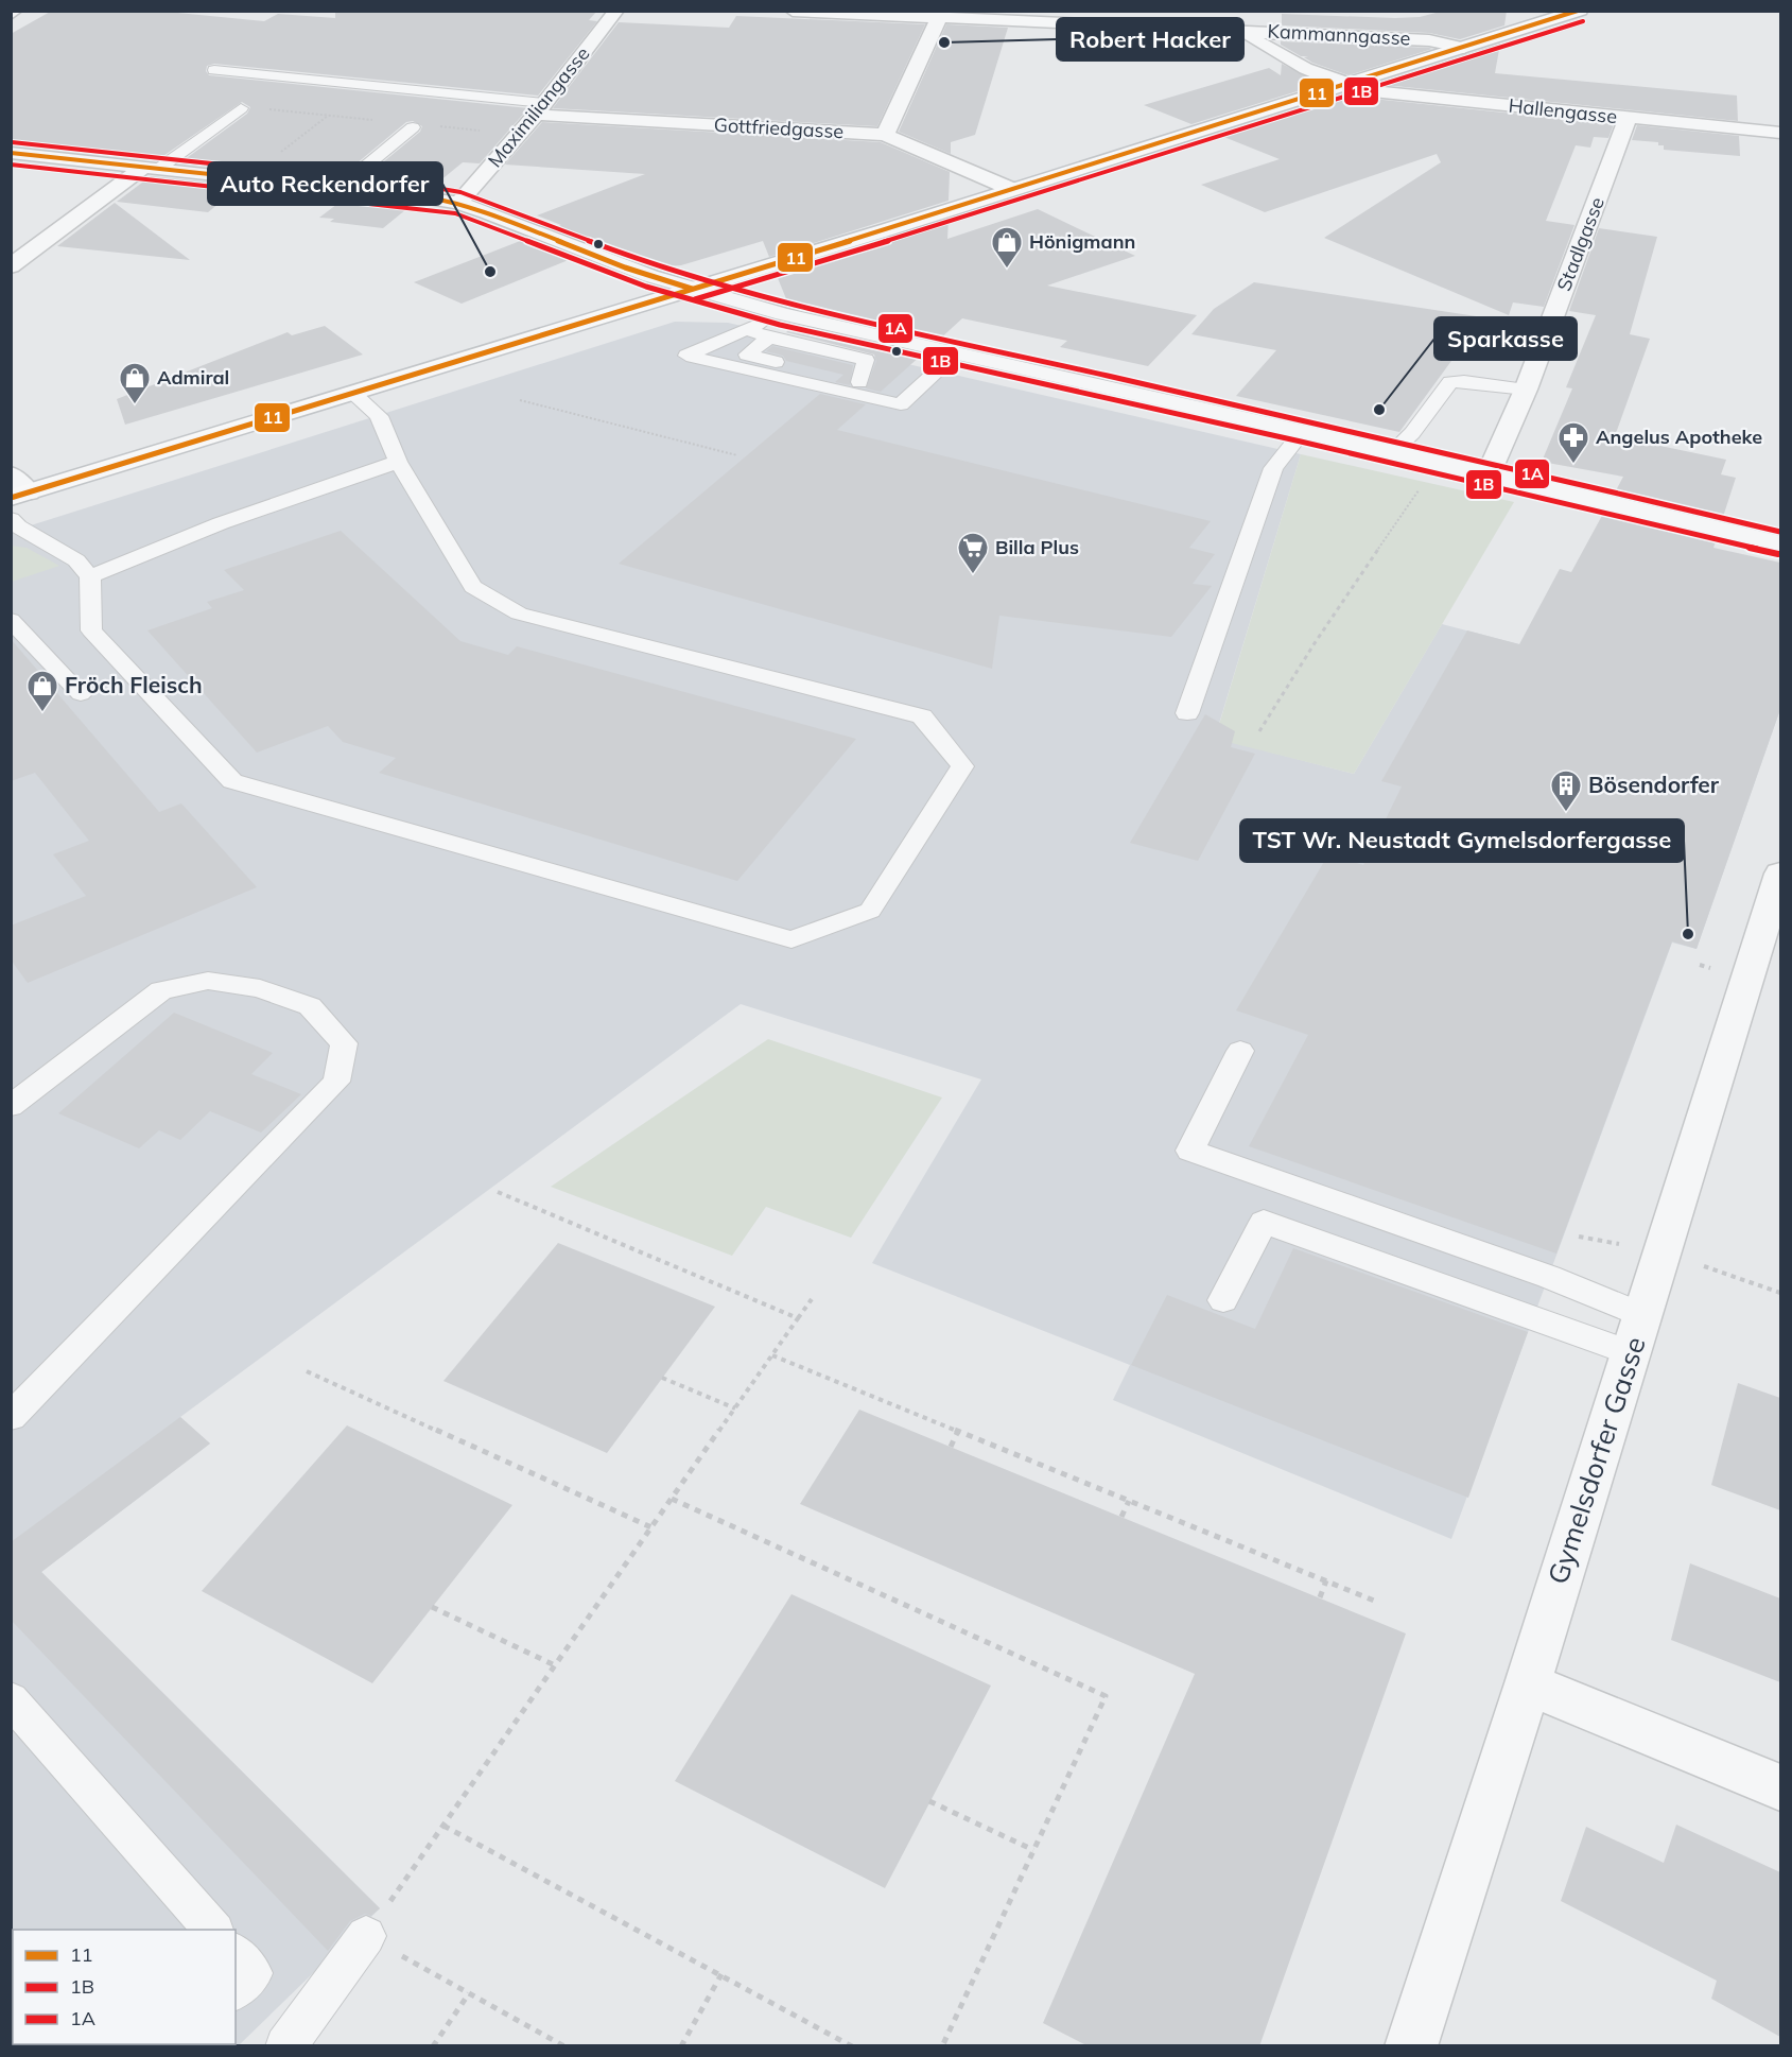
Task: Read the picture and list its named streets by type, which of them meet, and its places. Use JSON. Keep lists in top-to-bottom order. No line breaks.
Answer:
{"streets":{"street":["Kammanngasse","Maximiliangasse","Hallengasse","Gottfriedgasse","Stadlgasse","Gymelsdorfer Gasse"]},"crossings":[["Kammanngasse","Hallengasse"],["Maximiliangasse","Gottfriedgasse"],["Hallengasse","Stadlgasse"]],"places":{"other":["Robert Hacker","Auto Reckendorfer","Sparkasse","TST Wr. Neustadt Gymelsdorfergasse"],"shop":["Hönigmann","Admiral","Fröch Fleisch"],"pharmacy":["Angelus Apotheke"],"supermarket":["Billa Plus"],"building":["Bösendorfer"]},"lines":["transit line 11","transit line 1B","transit line 1A"],"legend":["11","1B","1A"]}
